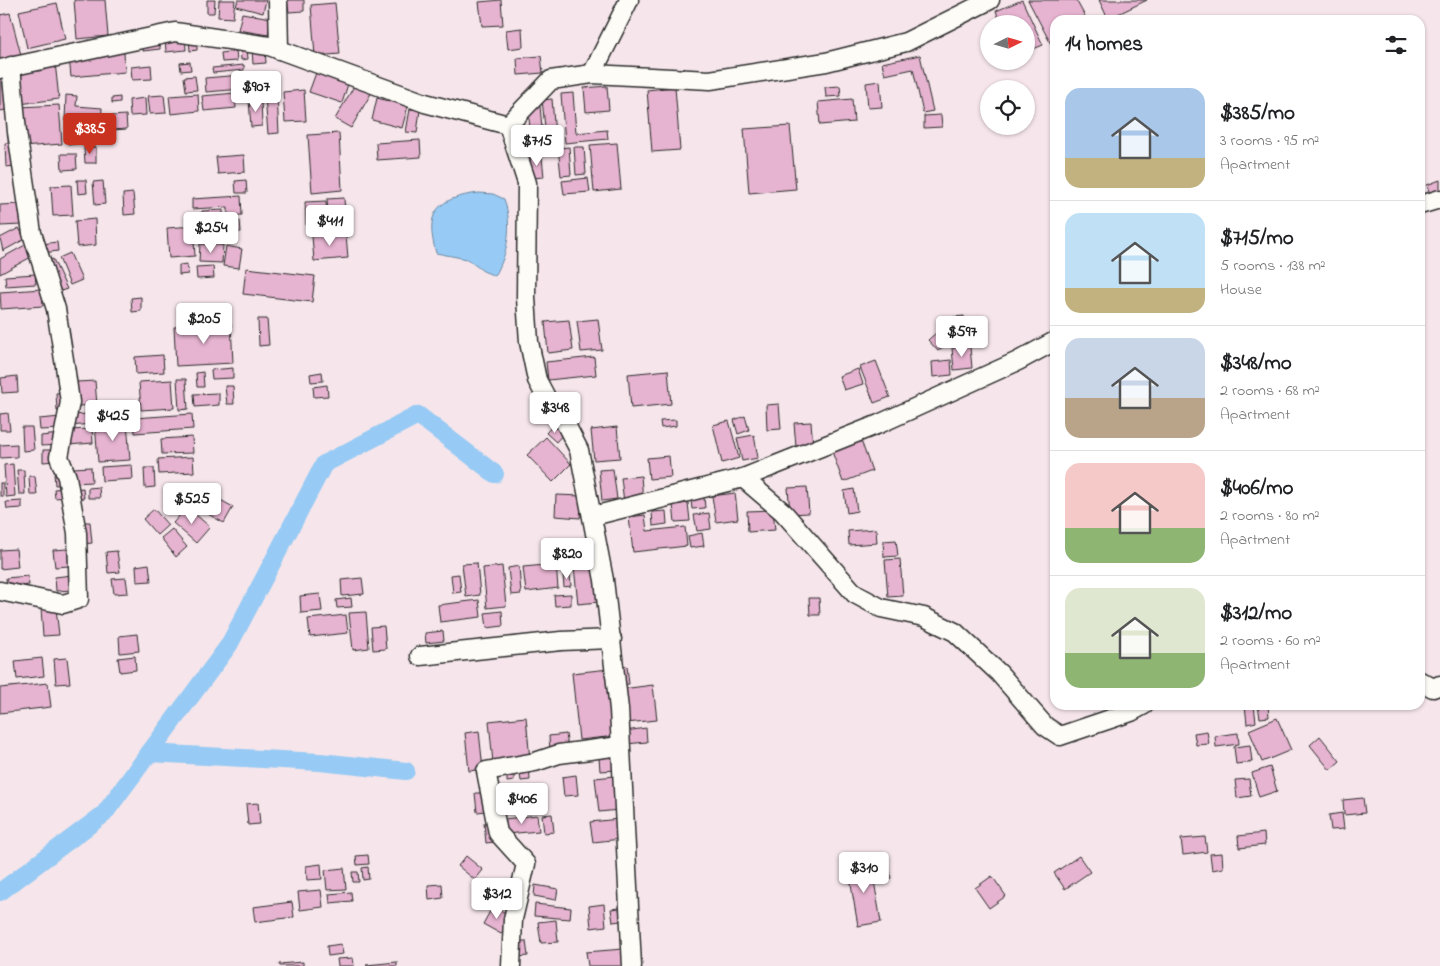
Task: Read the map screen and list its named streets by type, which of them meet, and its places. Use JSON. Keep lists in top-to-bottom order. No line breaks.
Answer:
{"north":"right","page":{"heading":"14 homes","price":["$907","$385","$715","$411","$254","$205","$597","$348","$425","$525","$820","$406","$310","$312"],"list":[{"name":"$385/mo","note":"3 rooms · 95 m² · Apartment"},{"name":"$715/mo","note":"5 rooms · 138 m² · House"},{"name":"$348/mo","note":"2 rooms · 68 m² · Apartment"},{"name":"$406/mo","note":"2 rooms · 80 m² · Apartment"},{"name":"$312/mo","note":"2 rooms · 60 m² · Apartment"}]}}
